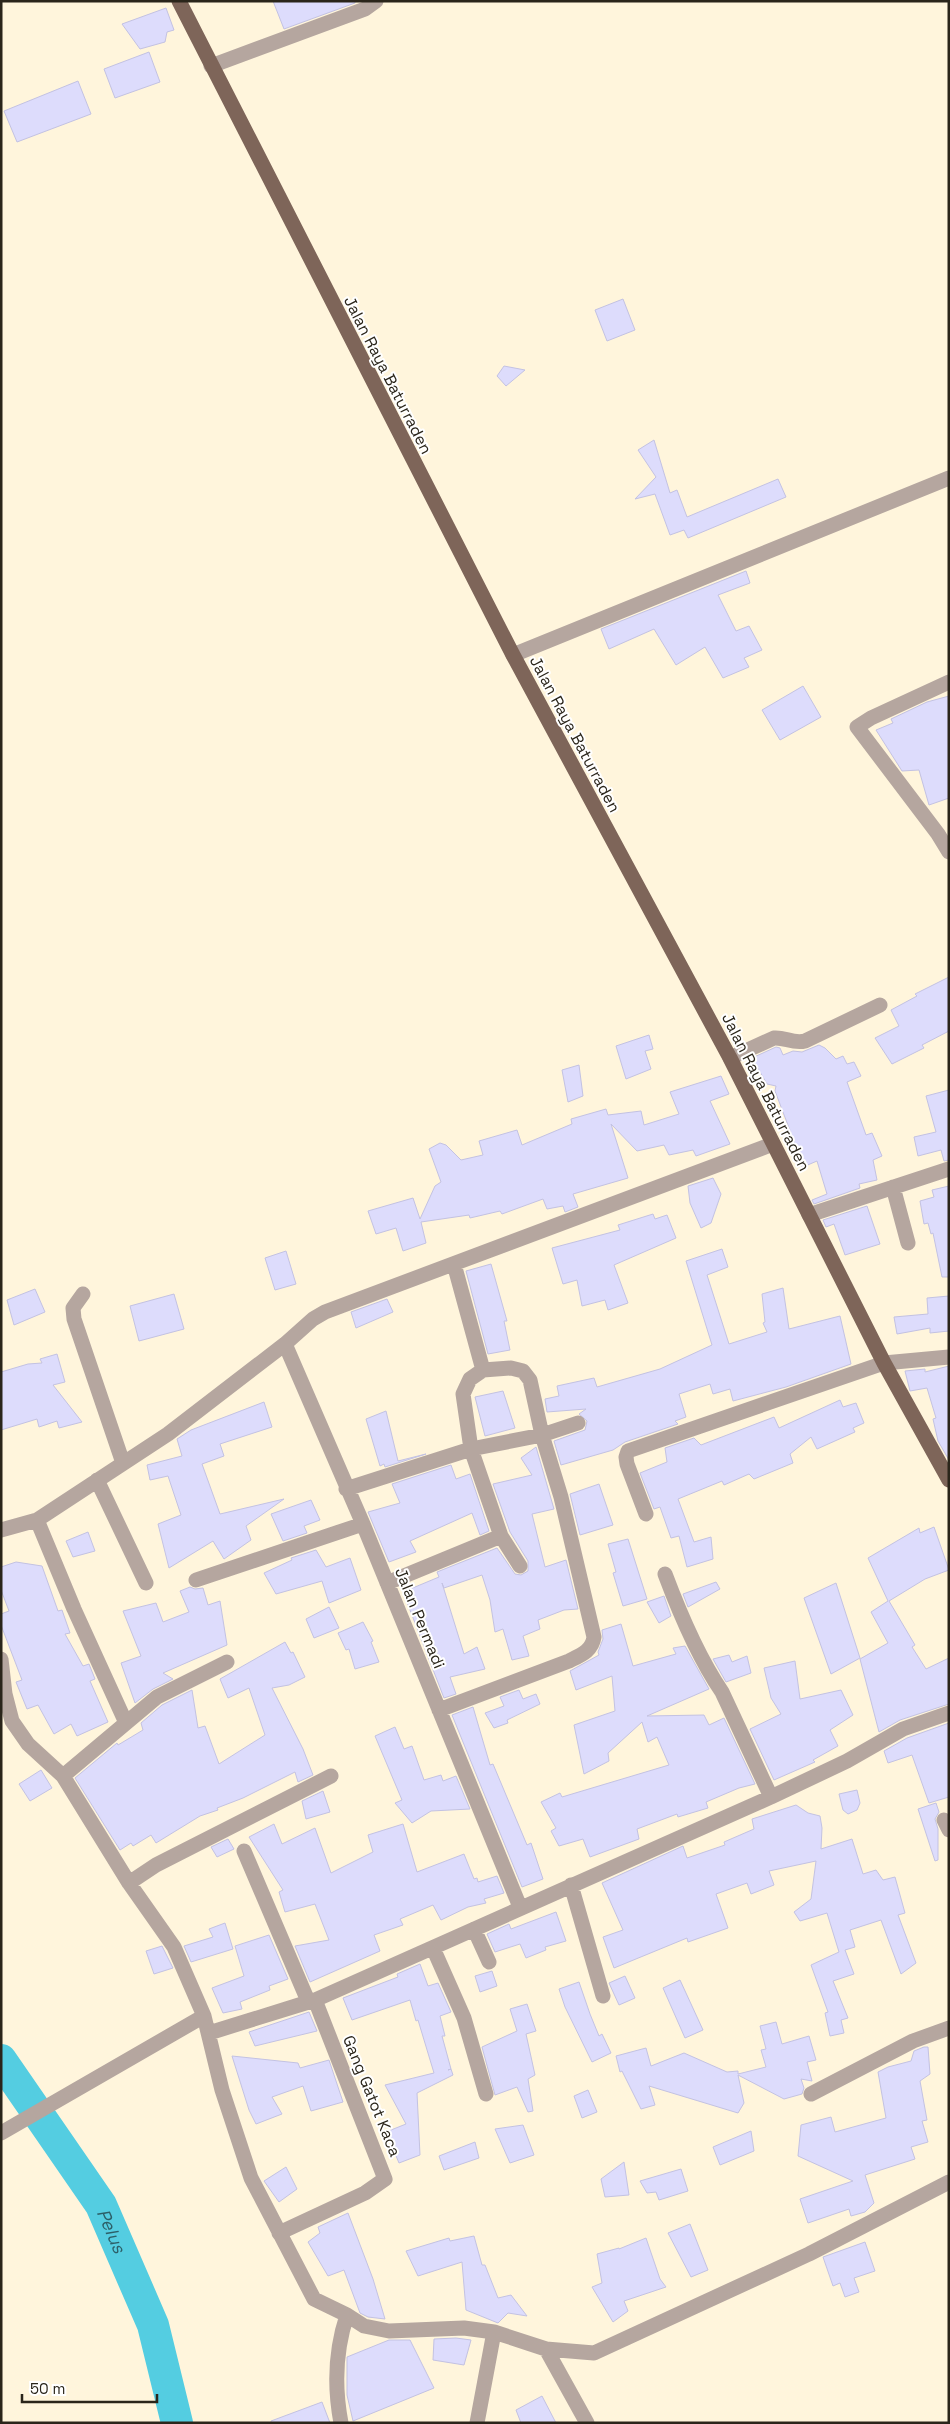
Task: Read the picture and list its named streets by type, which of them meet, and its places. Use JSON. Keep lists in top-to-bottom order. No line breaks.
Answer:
{"streets":{"main road":["Jalan Raya Baturraden"],"street":["Jalan Permadi","Gang Gatot Kaca"]},"water":["Pelus"],"scale_bar":"50 m"}
